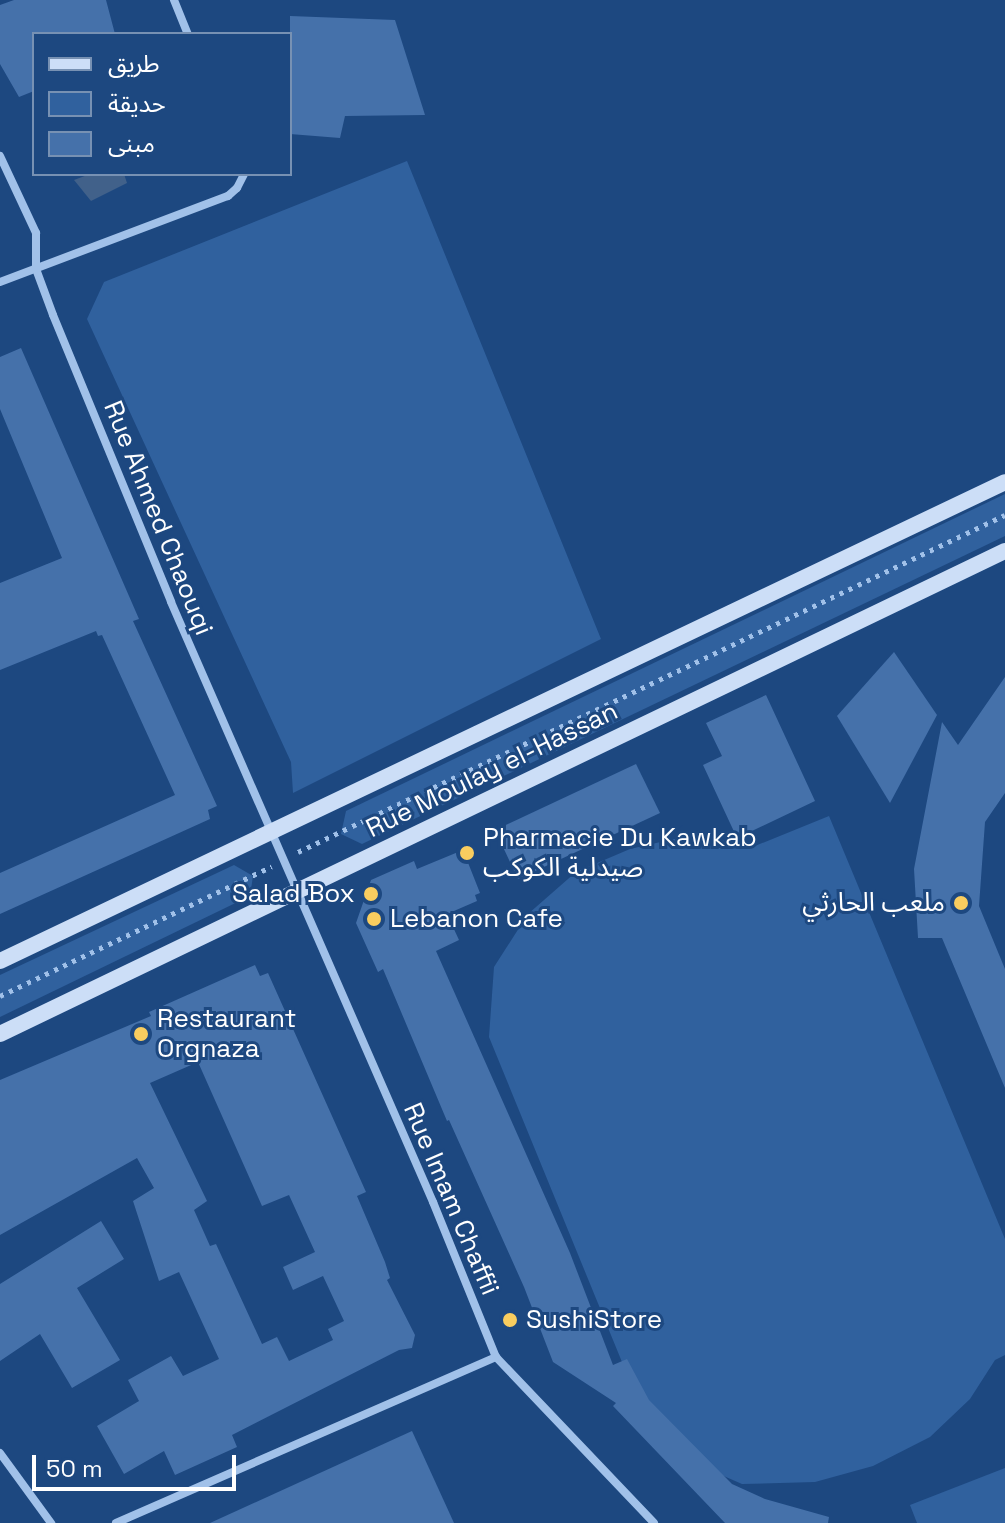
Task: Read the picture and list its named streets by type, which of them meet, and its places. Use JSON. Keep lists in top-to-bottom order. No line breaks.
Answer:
{"streets":{"street":["Rue Ahmed Chaouqi","Rue Moulay el-Hassan","Rue Imam Chaffii"]},"crossings":[["Rue Ahmed Chaouqi","Rue Moulay el-Hassan"],["Rue Ahmed Chaouqi","Rue Imam Chaffii"],["Rue Moulay el-Hassan","Rue Imam Chaffii"]],"places":["Pharmacie Du Kawkab صيدلية الكوكب","Salad Box","ملعب الحارثي","Lebanon Cafe","Restaurant Orgnaza","SushiStore"],"legend":["طريق","حديقة","مبنى"],"scale_bar":"50 m"}
